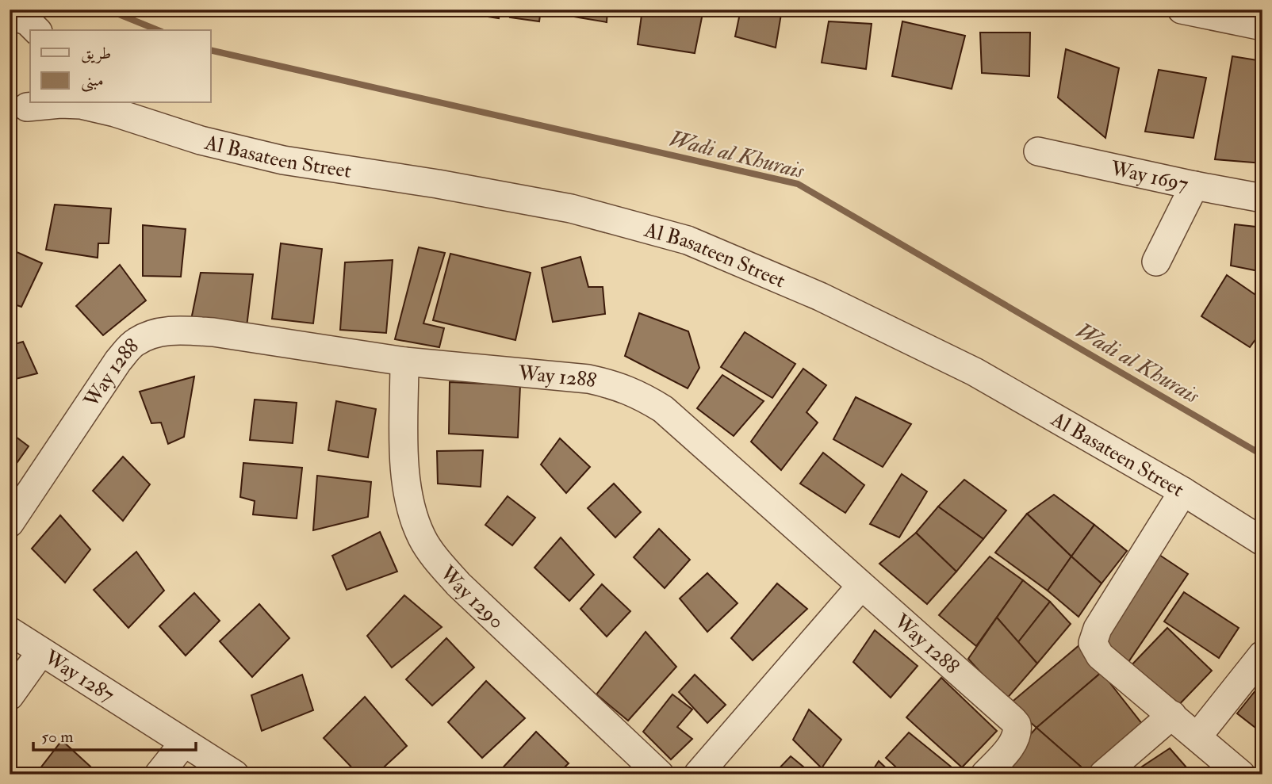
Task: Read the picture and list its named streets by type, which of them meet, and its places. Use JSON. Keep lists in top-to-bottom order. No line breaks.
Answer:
{"streets":{"street":["Al Basateen Street","Way 1697","Way 1288","Way 1290","Way 1287"]},"crossings":[["Way 1288","Way 1290"]],"water":["Wadi al Khurais"],"legend":["طريق","مبنى"],"scale_bar":"50 m"}
